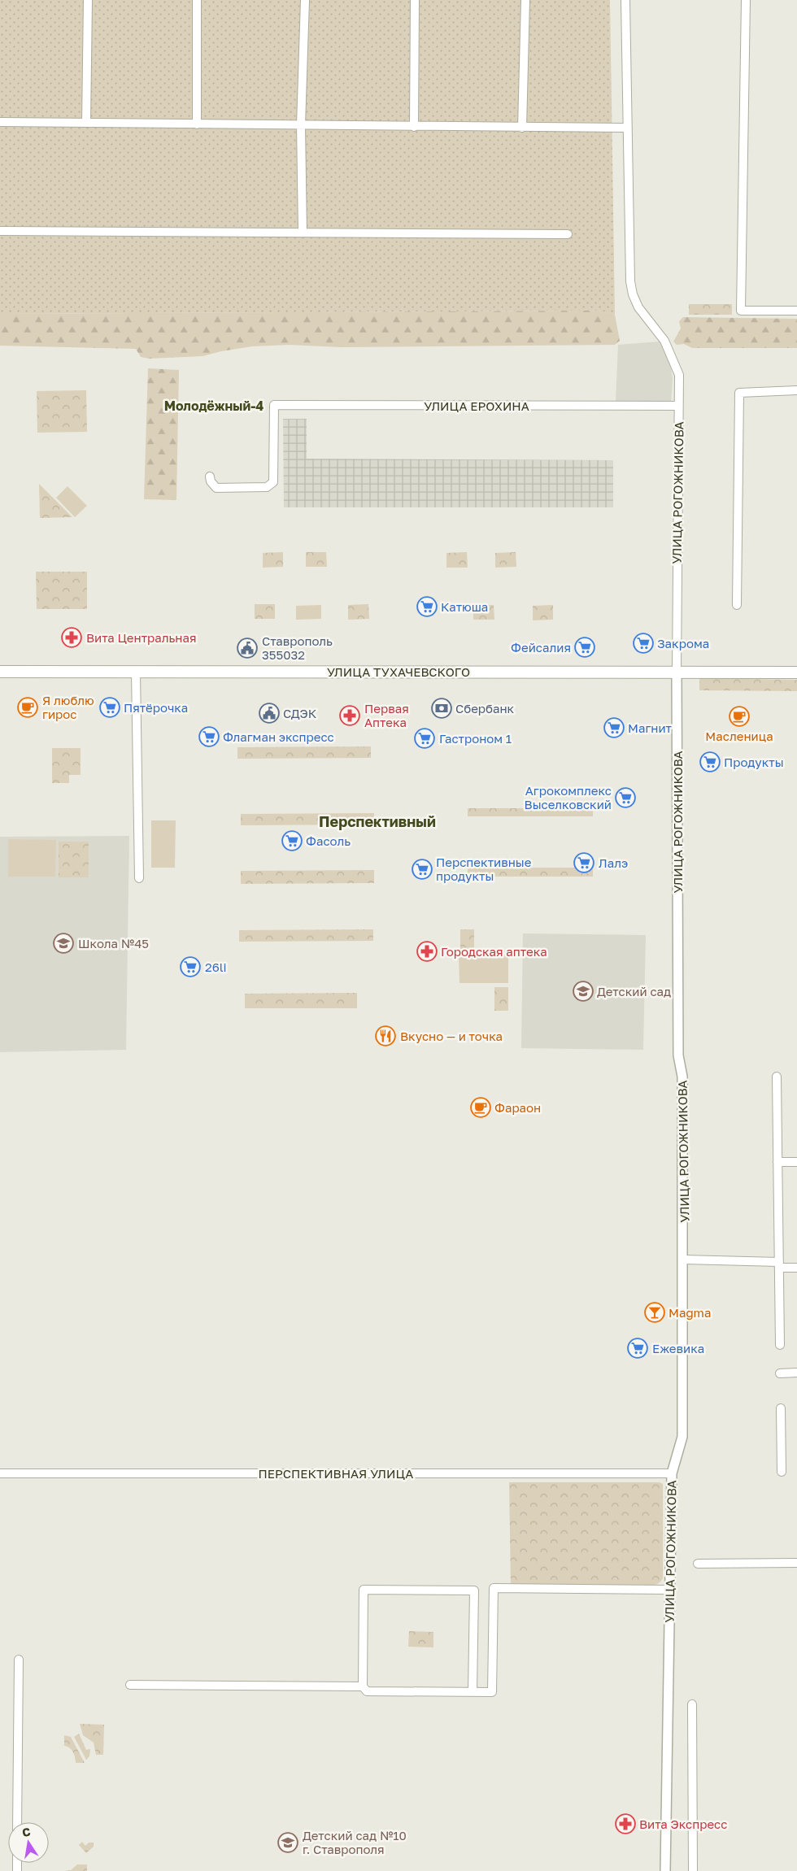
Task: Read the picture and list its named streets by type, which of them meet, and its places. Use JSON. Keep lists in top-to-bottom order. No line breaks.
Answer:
{"streets":{"main road":["УЛИЦА ТУХАЧЕВСКОГО"],"street":["УЛИЦА ЕРОХИНА","УЛИЦА РОГОЖНИКОВА","ПЕРСПЕКТИВНАЯ УЛИЦА"]},"crossings":[["УЛИЦА ЕРОХИНА","УЛИЦА РОГОЖНИКОВА"],["УЛИЦА РОГОЖНИКОВА","УЛИЦА ТУХАЧЕВСКОГО"],["УЛИЦА РОГОЖНИКОВА","ПЕРСПЕКТИВНАЯ УЛИЦА"]],"districts":["Молодёжный-4","Перспективный"],"places":{"supermarket":["Катюша","Закрома","Фейсалия","Пятёрочка","Магнит","Флагман экспресс","Гастроном 1","Продукты","Агрокомплекс Выселковский","Фасоль","Лалэ","Перспективные продукты","26li","Ежевика"],"pharmacy":["Вита Центральная","Первая Аптека","Городская аптека","Вита Экспресс"],"public building":["Ставрополь 355032","СДЭК"],"cafe":["Я люблю гирос","Масленица","Фараон"],"bank":["Сбербанк"],"school or university":["Школа №45","Детский сад","Детский сад №10 г. Ставрополя"],"restaurant":["Вкусно — и точка"],"bar":["Magma"]},"north":"top"}
